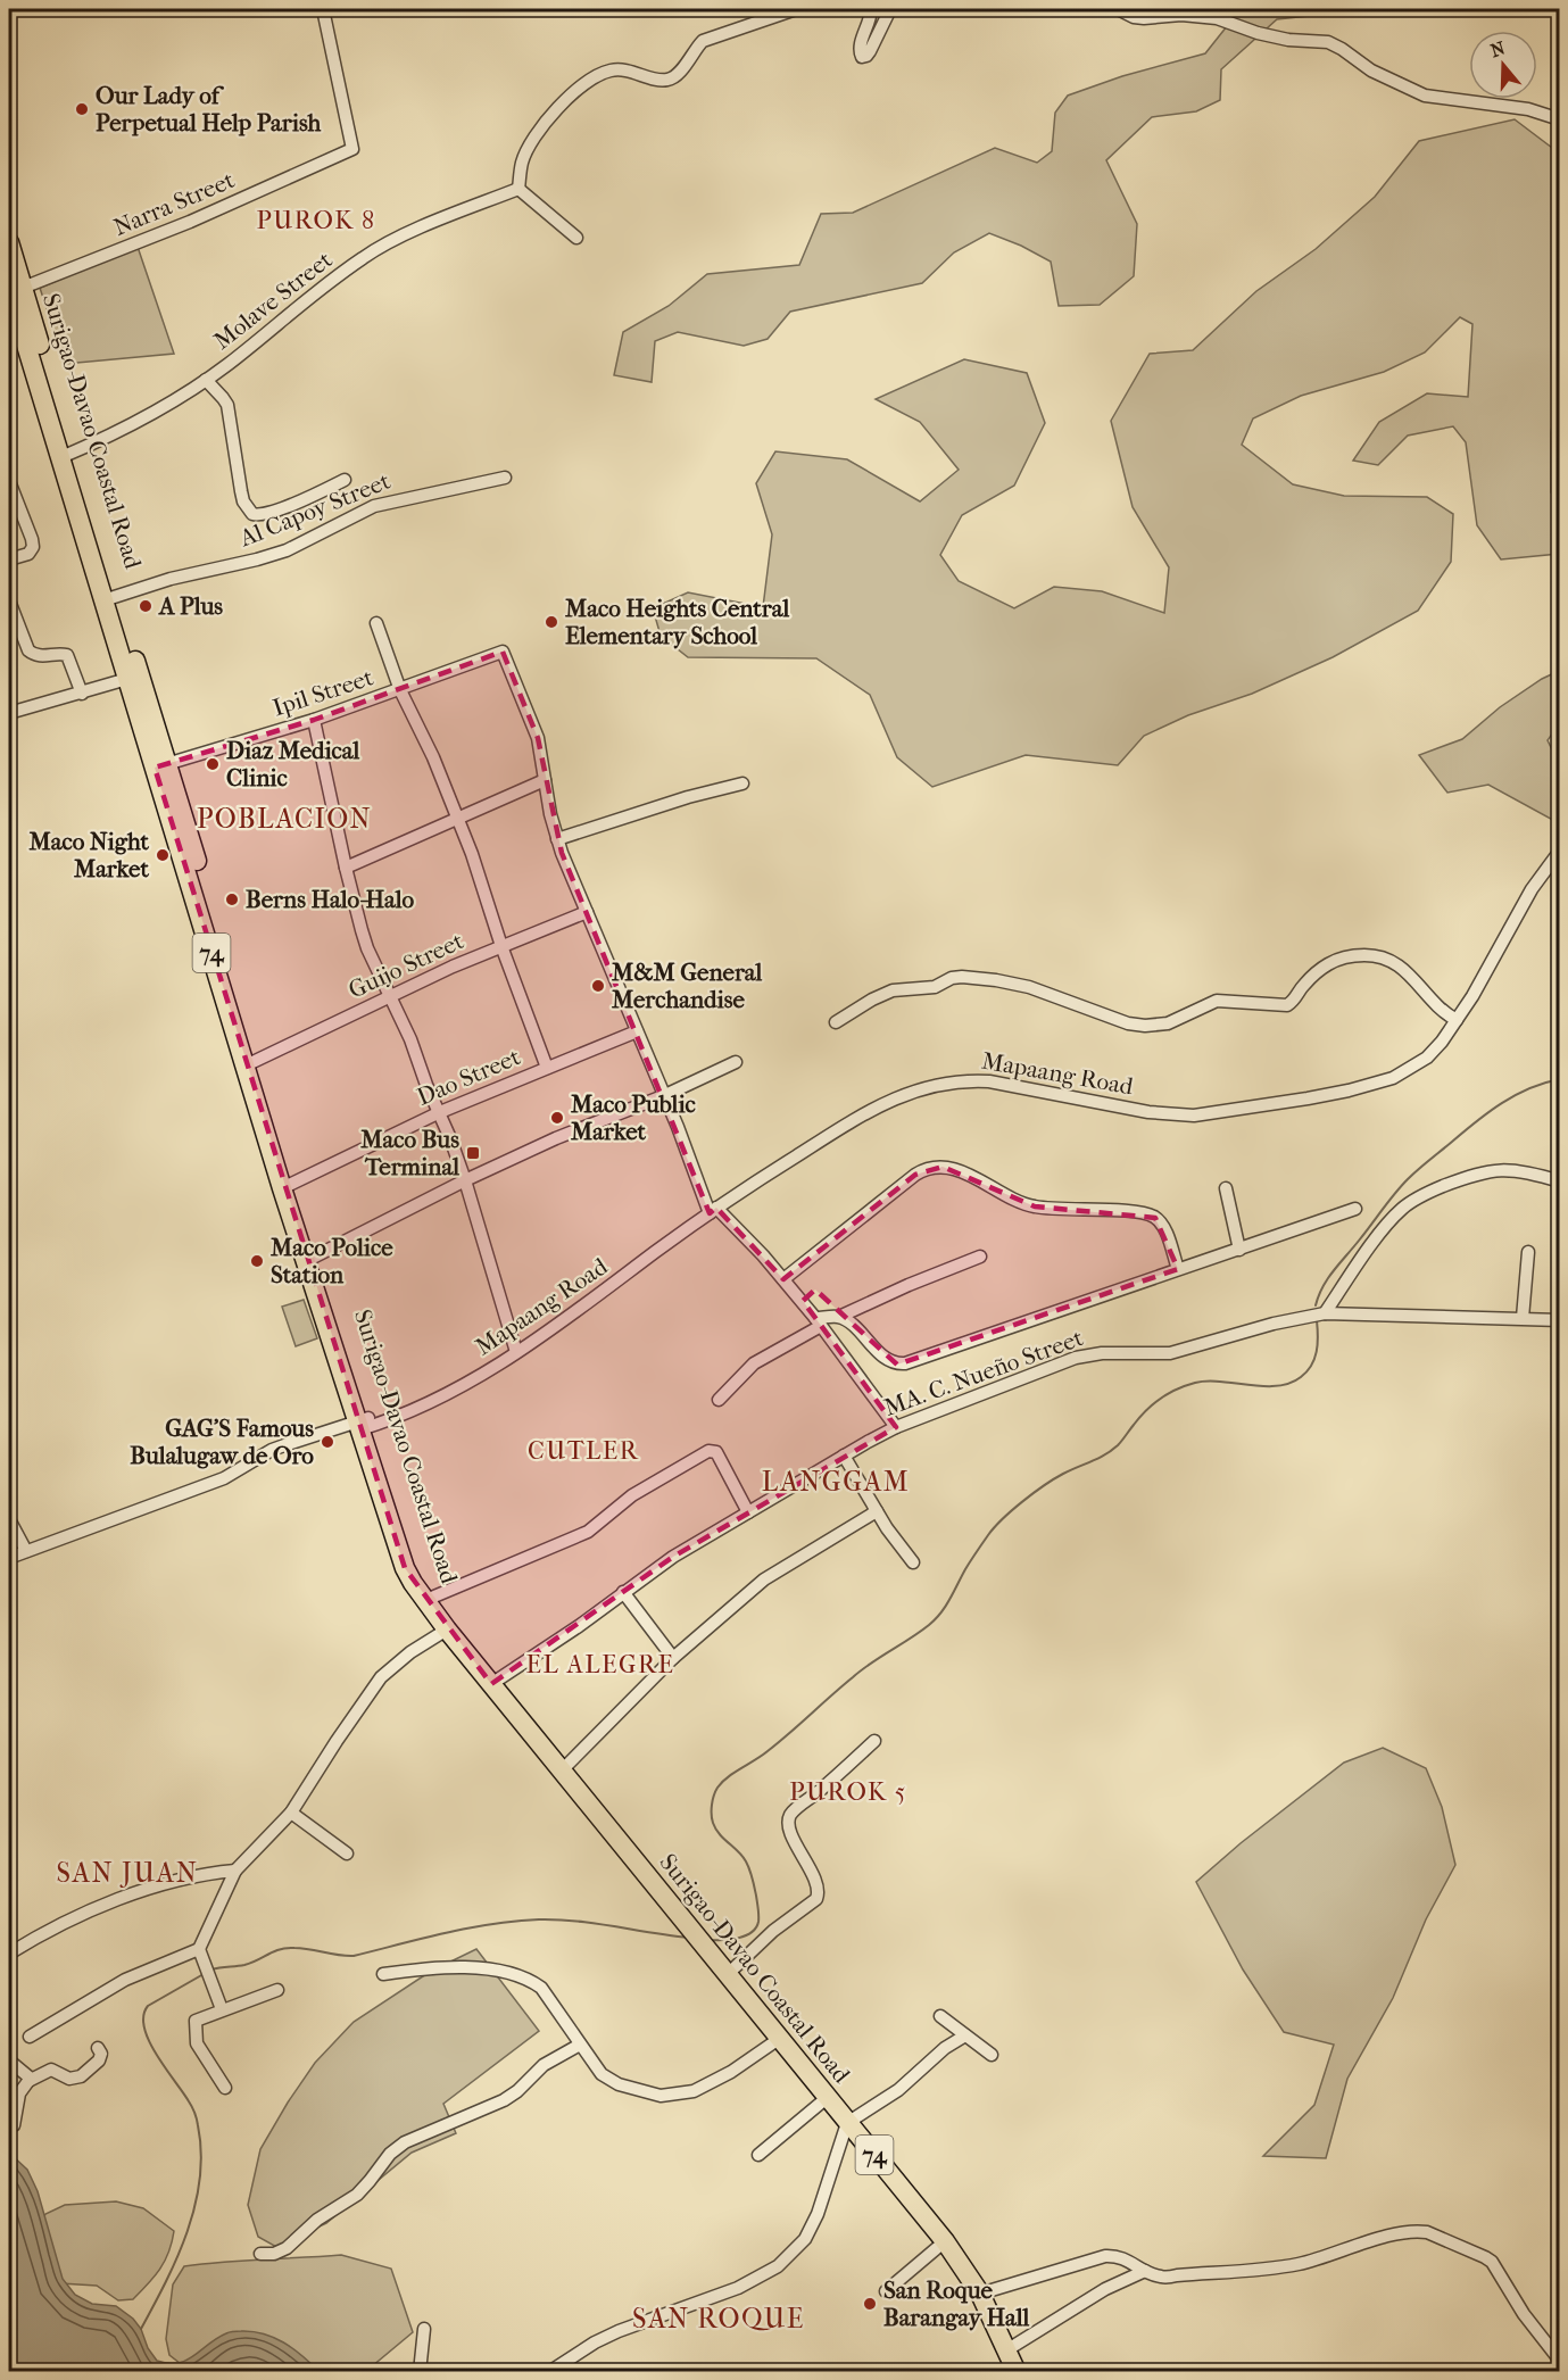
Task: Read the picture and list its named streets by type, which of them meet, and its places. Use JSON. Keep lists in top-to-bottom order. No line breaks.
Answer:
{"streets":{"highway":["Surigao-Davao Coastal Road","74"],"street":["Narra Street","Molave Street","Al Capoy Street","Ipil Street","Guijo Street","Mapaang Road","Dao Street","MA. C. Nueño Street"]},"crossings":[["Narra Street","Surigao-Davao Coastal Road"],["Molave Street","Surigao-Davao Coastal Road"],["Surigao-Davao Coastal Road","Al Capoy Street"],["Surigao-Davao Coastal Road","Ipil Street"],["Surigao-Davao Coastal Road","Guijo Street"],["Surigao-Davao Coastal Road","Mapaang Road"],["Surigao-Davao Coastal Road","Dao Street"],["Surigao-Davao Coastal Road","MA. C. Nueño Street"]],"districts":["PUROK 8","POBLACION","CUTLER","LANGGAM","EL ALEGRE","PUROK 5","SAN JUAN","SAN ROQUE"],"places":{"other":["Our Lady of Perpetual Help Parish","A Plus","Maco Heights Central Elementary School","Diaz Medical Clinic","Maco Night Market","Berns Halo-Halo","M&M General Merchandise","Maco Public Market","Maco Police Station","GAG'S Famous Bulalugaw de Oro","San Roque Barangay Hall"],"transit":["Maco Bus Terminal"]},"north":"top"}
